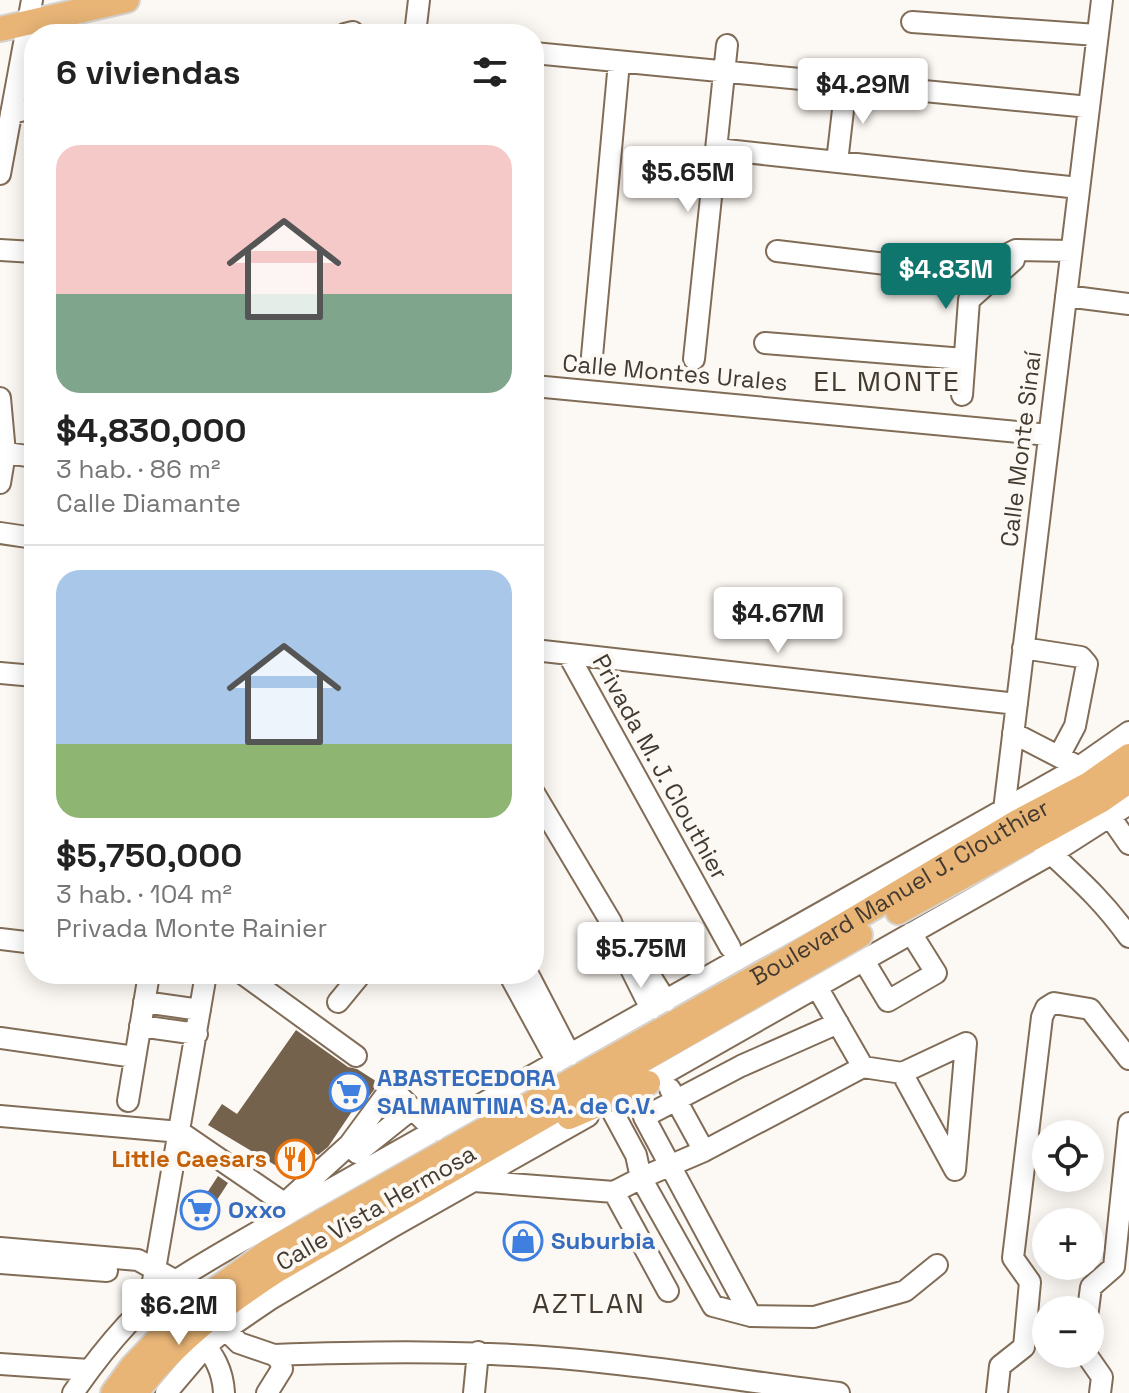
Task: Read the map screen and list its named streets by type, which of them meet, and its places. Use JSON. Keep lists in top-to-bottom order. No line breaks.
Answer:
{"streets":{"main road":["Boulevard Manuel J. Clouthier"],"street":["Calle Montes Urales","Calle Monte Sinaí","Privada M. J. Clouthier","Calle Vista Hermosa"]},"crossings":[["Calle Montes Urales","Calle Monte Sinaí"],["Calle Monte Sinaí","Boulevard Manuel J. Clouthier"],["Calle Monte Sinaí","Calle Vista Hermosa"],["Boulevard Manuel J. Clouthier","Calle Vista Hermosa"]],"districts":["EL MONTE","AZTLAN"],"places":{"supermarket":["ABASTECEDORA SALMANTINA S.A. de C.V.","Oxxo"],"restaurant":["Little Caesars"],"shop":["Suburbia"]},"page":{"heading":"6 viviendas","price":["$4.29M","$5.65M","$4.83M","$4.67M","$5.75M","$6.2M"],"list":[{"name":"$4,830,000","note":"3 hab. · 86 m² · Calle Diamante"},{"name":"$5,750,000","note":"3 hab. · 104 m² · Privada Monte Rainier"}],"map_buttons":["+","−"]}}
